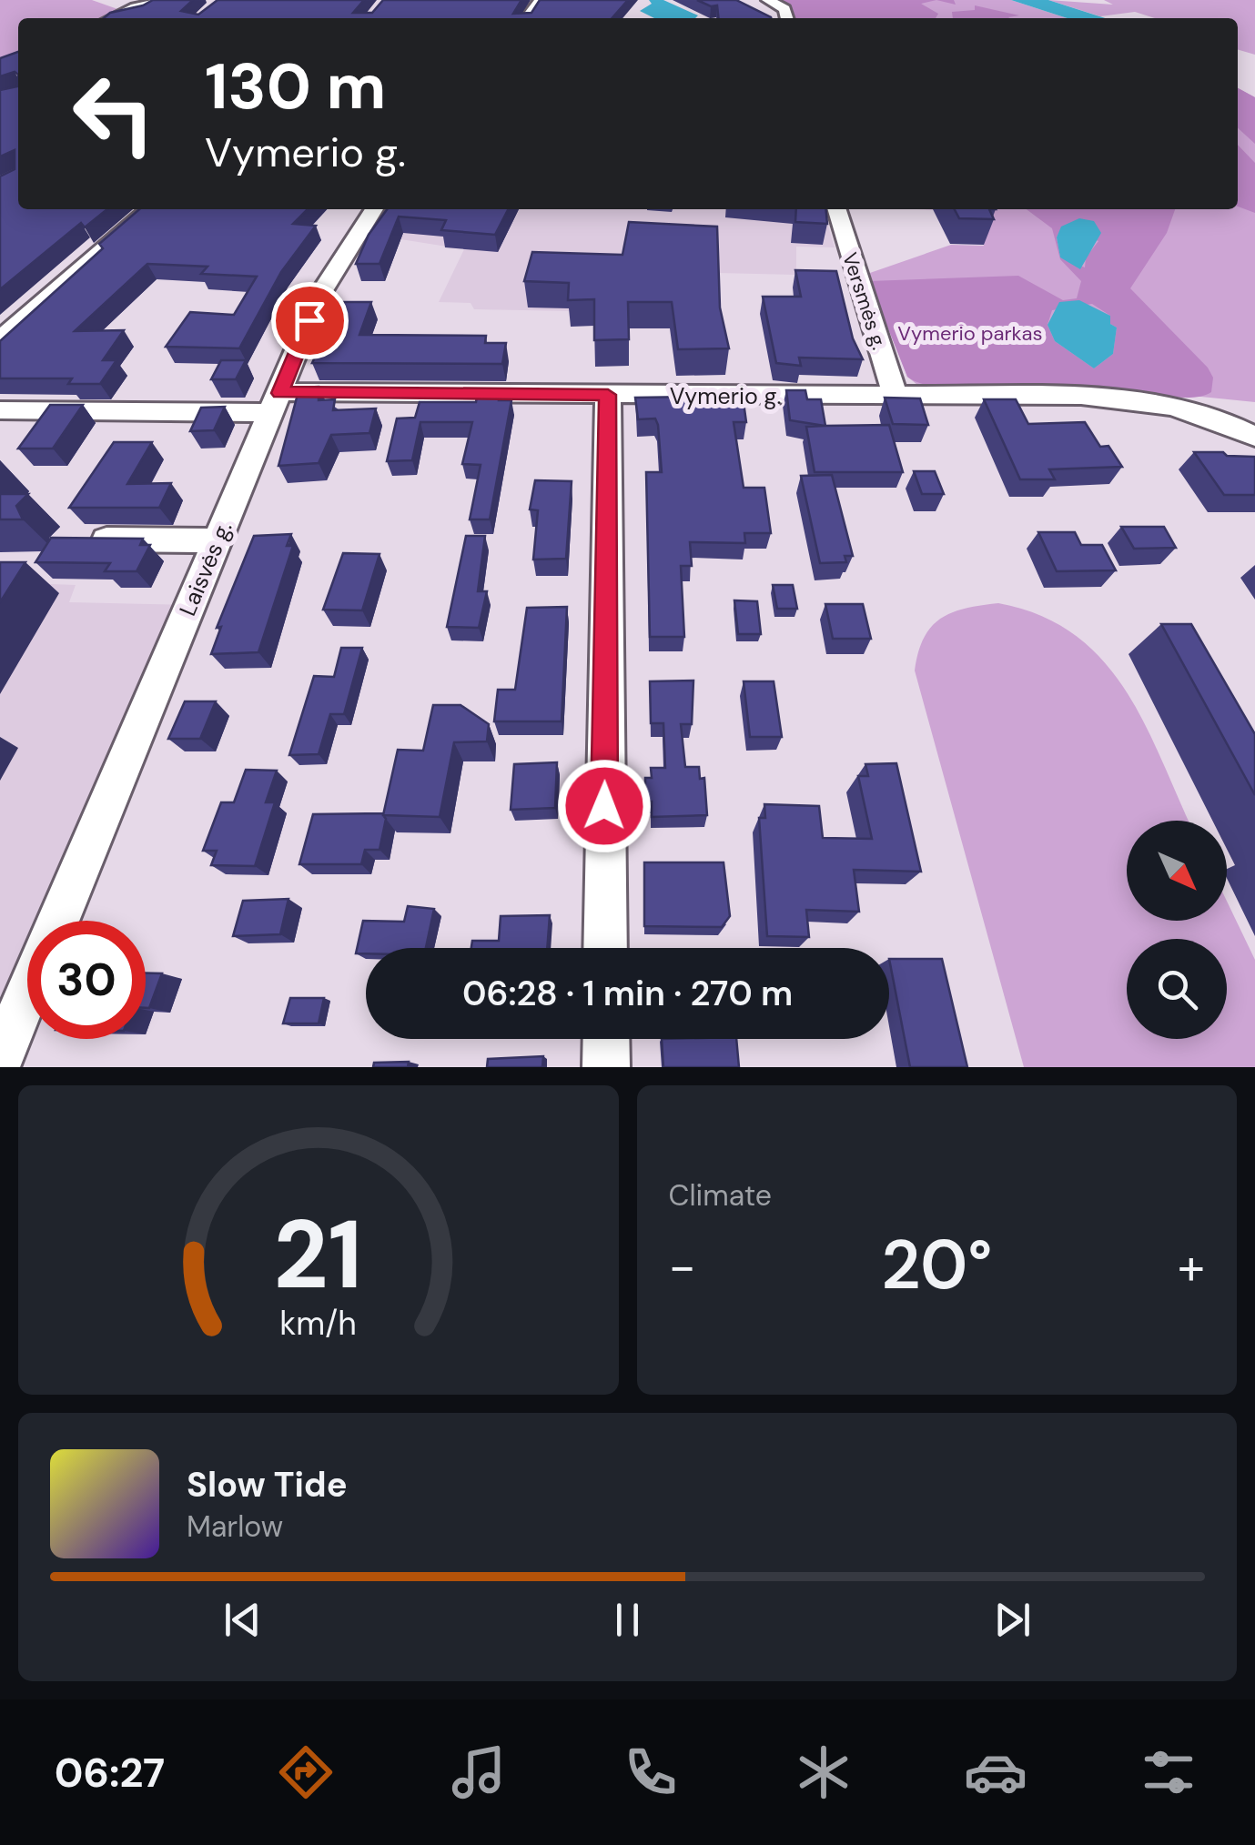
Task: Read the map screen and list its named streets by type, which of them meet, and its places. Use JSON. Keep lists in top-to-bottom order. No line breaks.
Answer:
{"streets":{"street":["Versmės g.","Vymerio g.","Laisvės g."]},"crossings":[["Versmės g.","Vymerio g."],["Vymerio g.","Laisvės g."]],"parks":["Vymerio parkas"],"north":"bottom right","page":{"turn":["130 m","Vymerio g."],"limit":"30","trip":"06:28 · 1 min · 270 m","tile":"Climate","heat":["−","20°","+"],"song":["Slow Tide","Marlow"],"tabs":"06:27","gauge":["21","km/h"]}}
